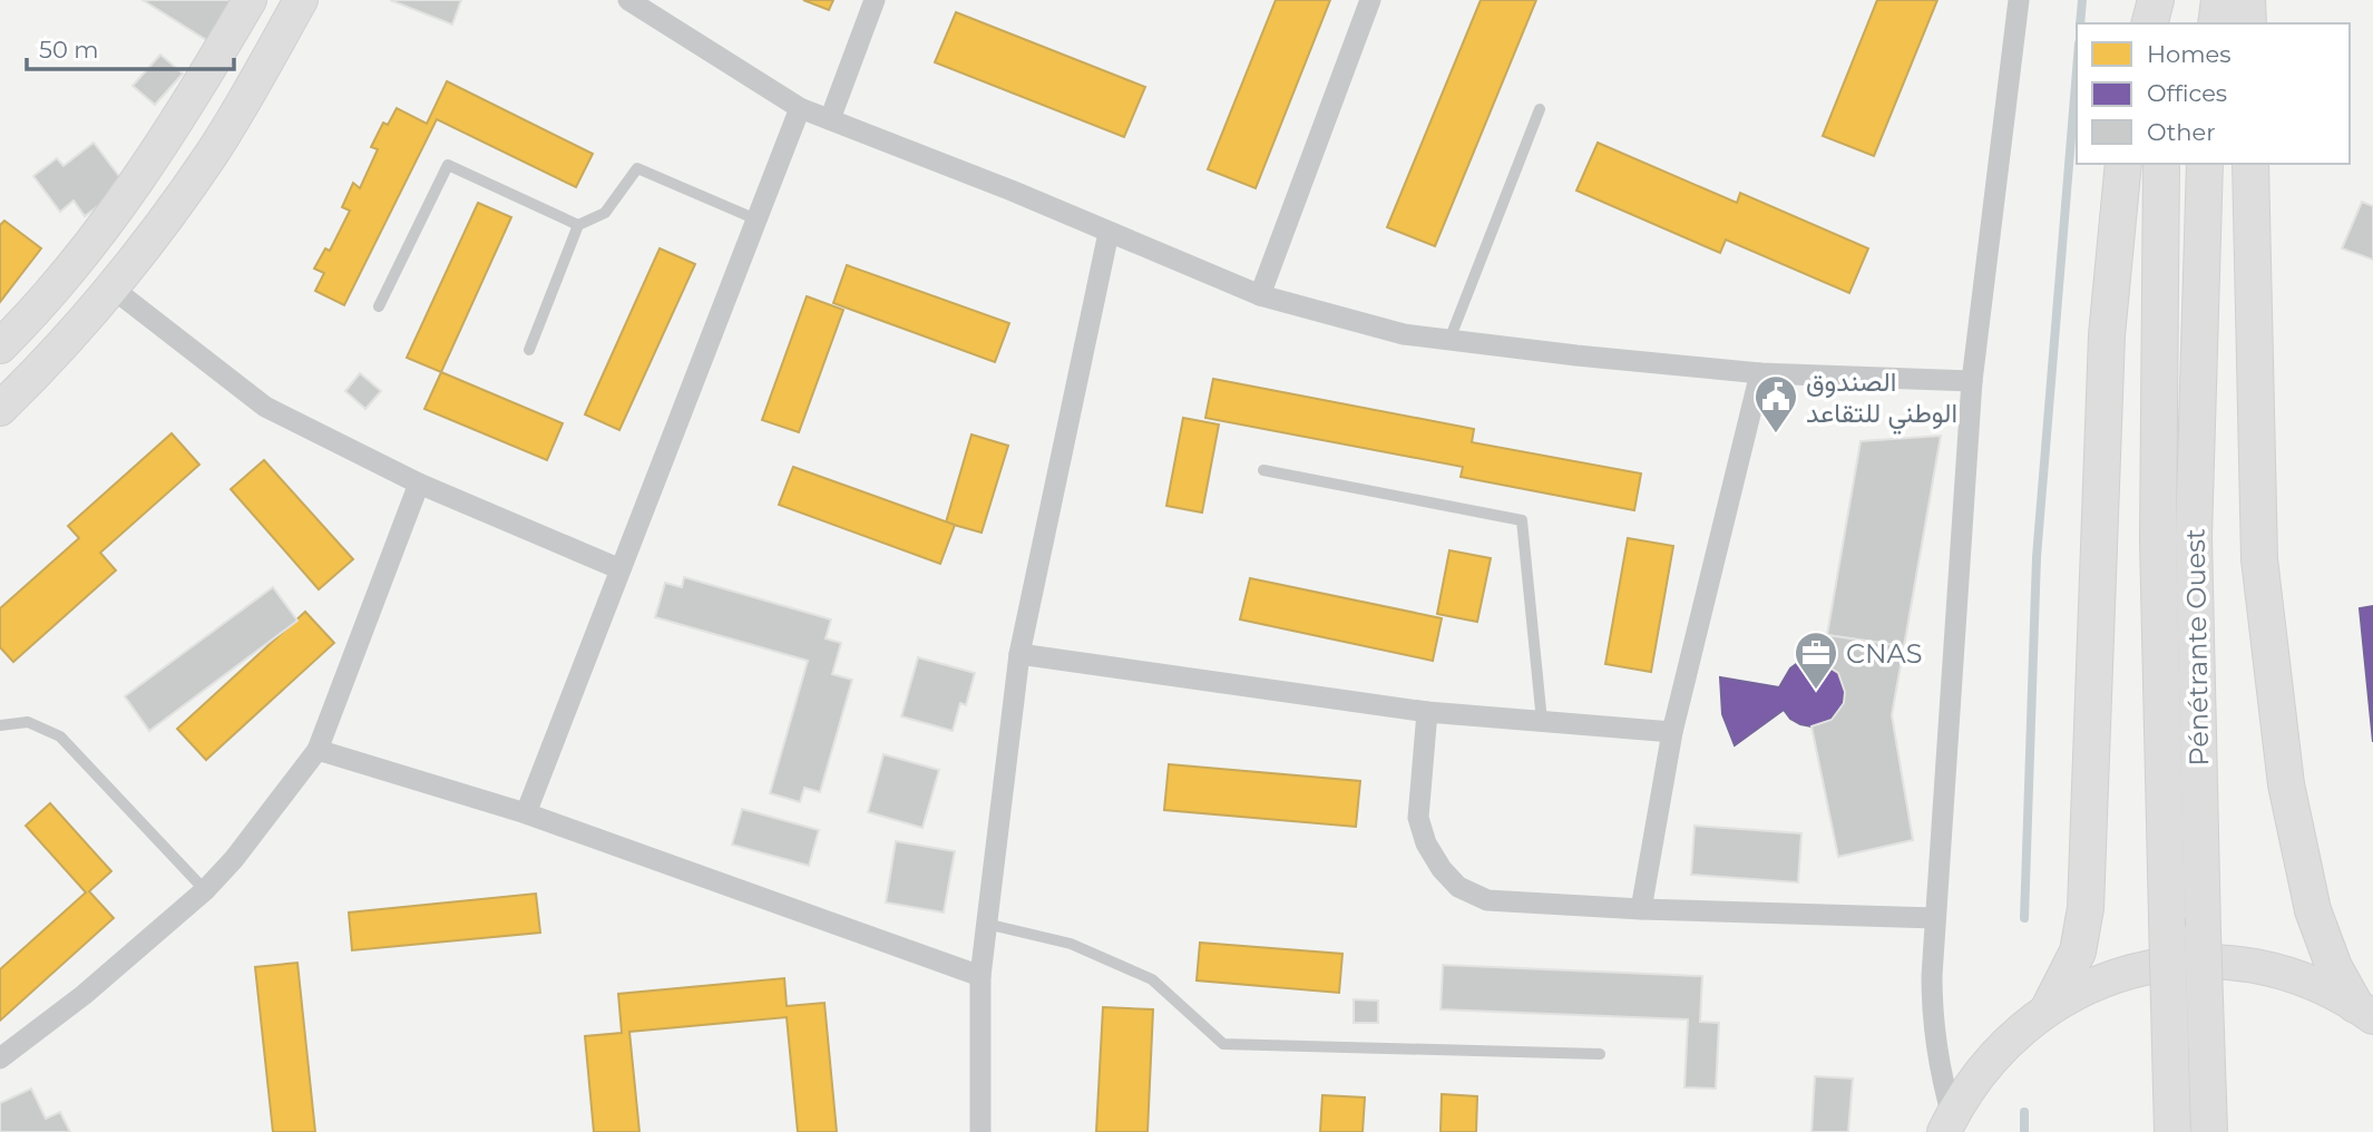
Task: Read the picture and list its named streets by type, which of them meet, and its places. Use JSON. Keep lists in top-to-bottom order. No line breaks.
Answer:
{"streets":{"highway":["Pénétrante Ouest"]},"places":{"public building":["الصندوق الوطني للتقاعد"],"office":["CNAS"]},"legend":["Homes","Offices","Other"],"scale_bar":"50 m"}
